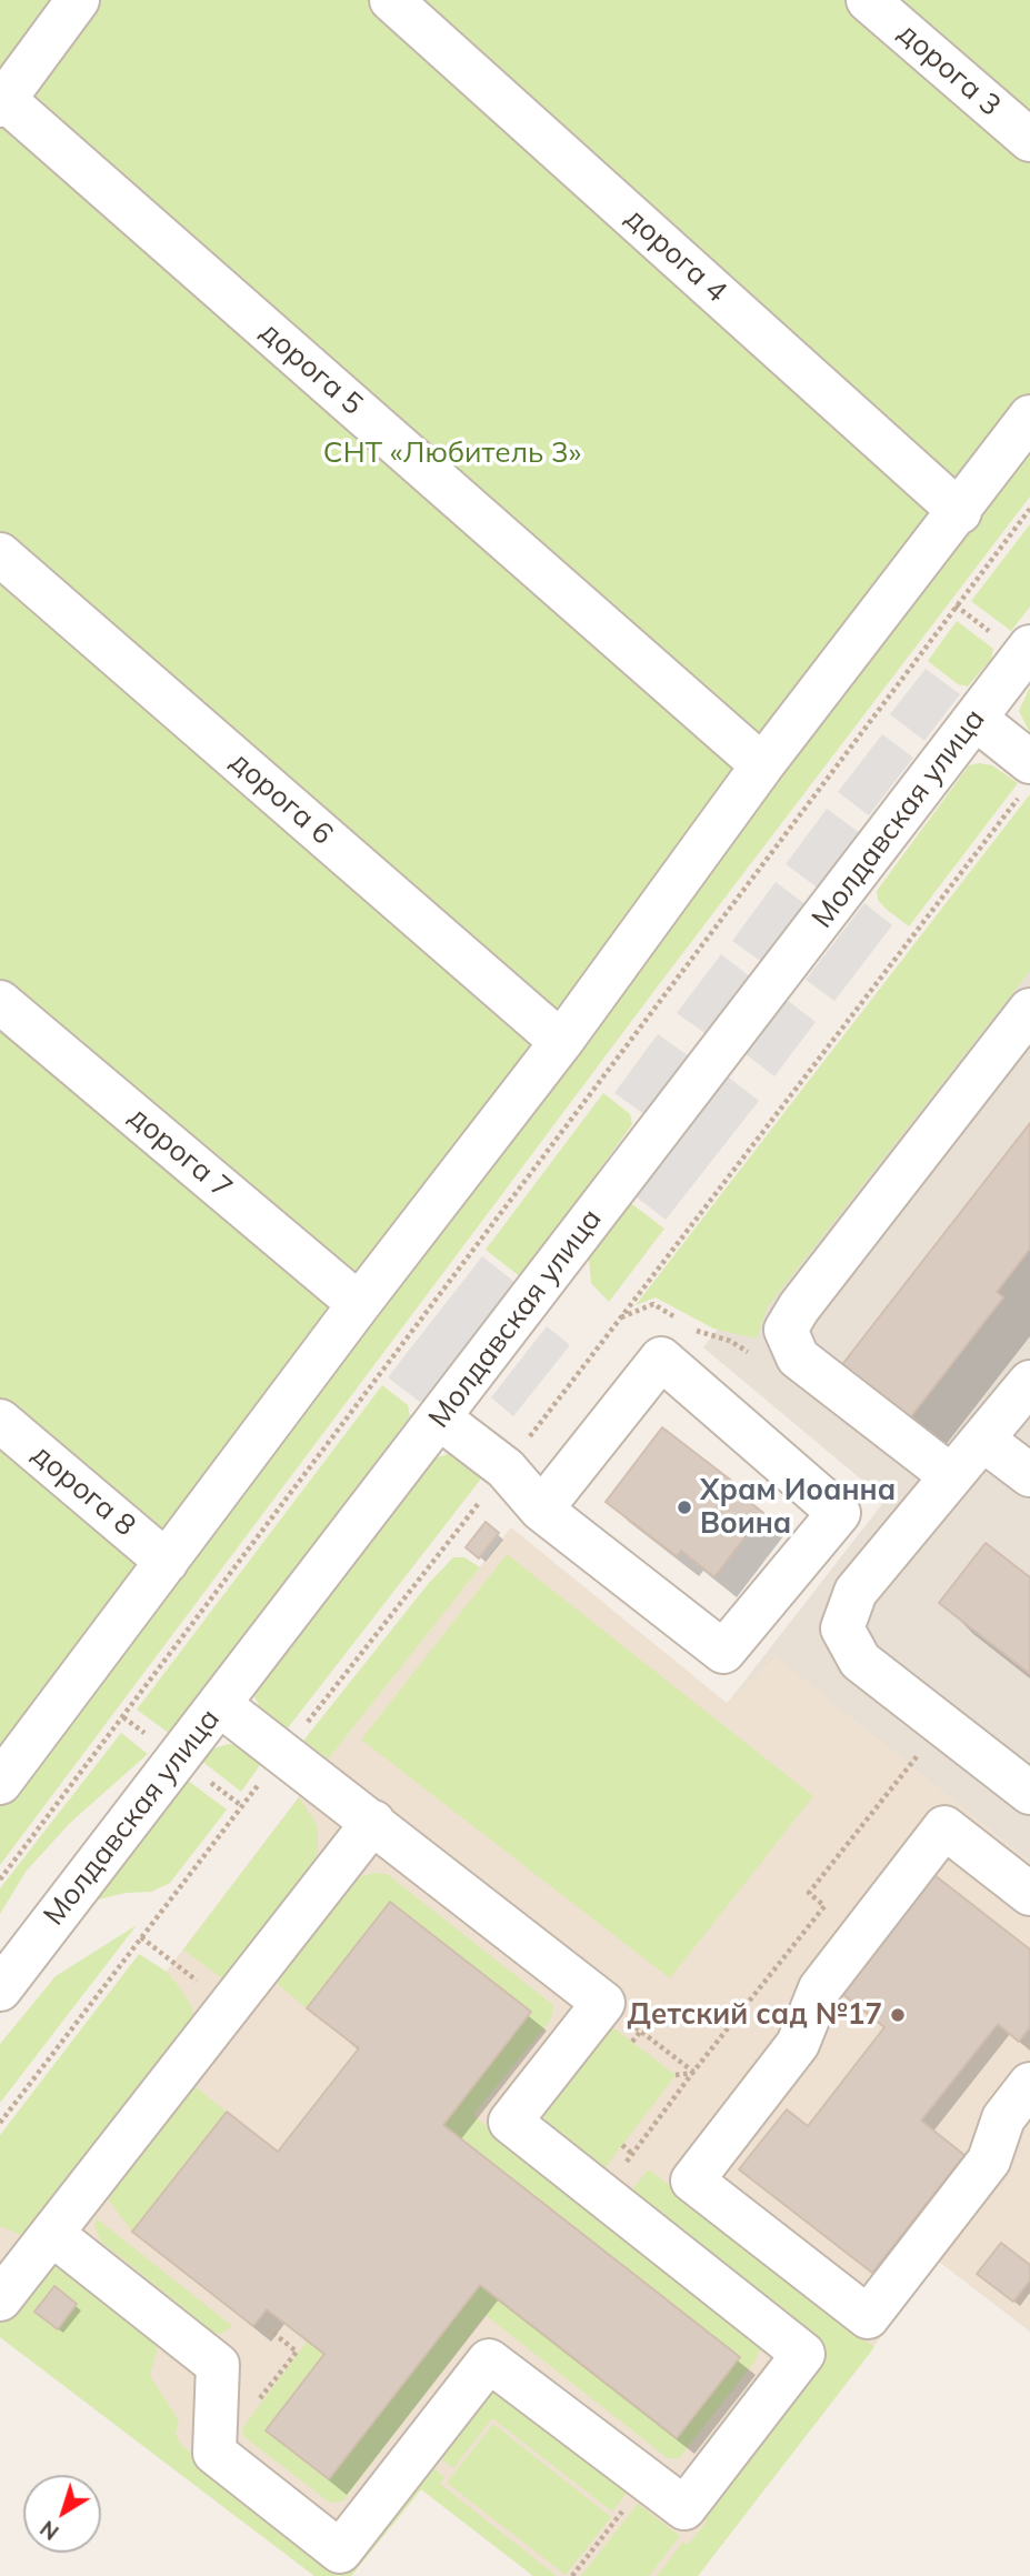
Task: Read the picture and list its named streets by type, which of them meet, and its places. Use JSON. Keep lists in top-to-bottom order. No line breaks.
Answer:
{"streets":{"street":["дорога 3","дорога 4","дорога 5","дорога 6","Молдавская улица","дорога 7","дорога 8"]},"parks":["СНТ «Любитель 3»"],"places":["Храм Иоанна Воина","Детский сад №17"],"north":"bottom left"}
